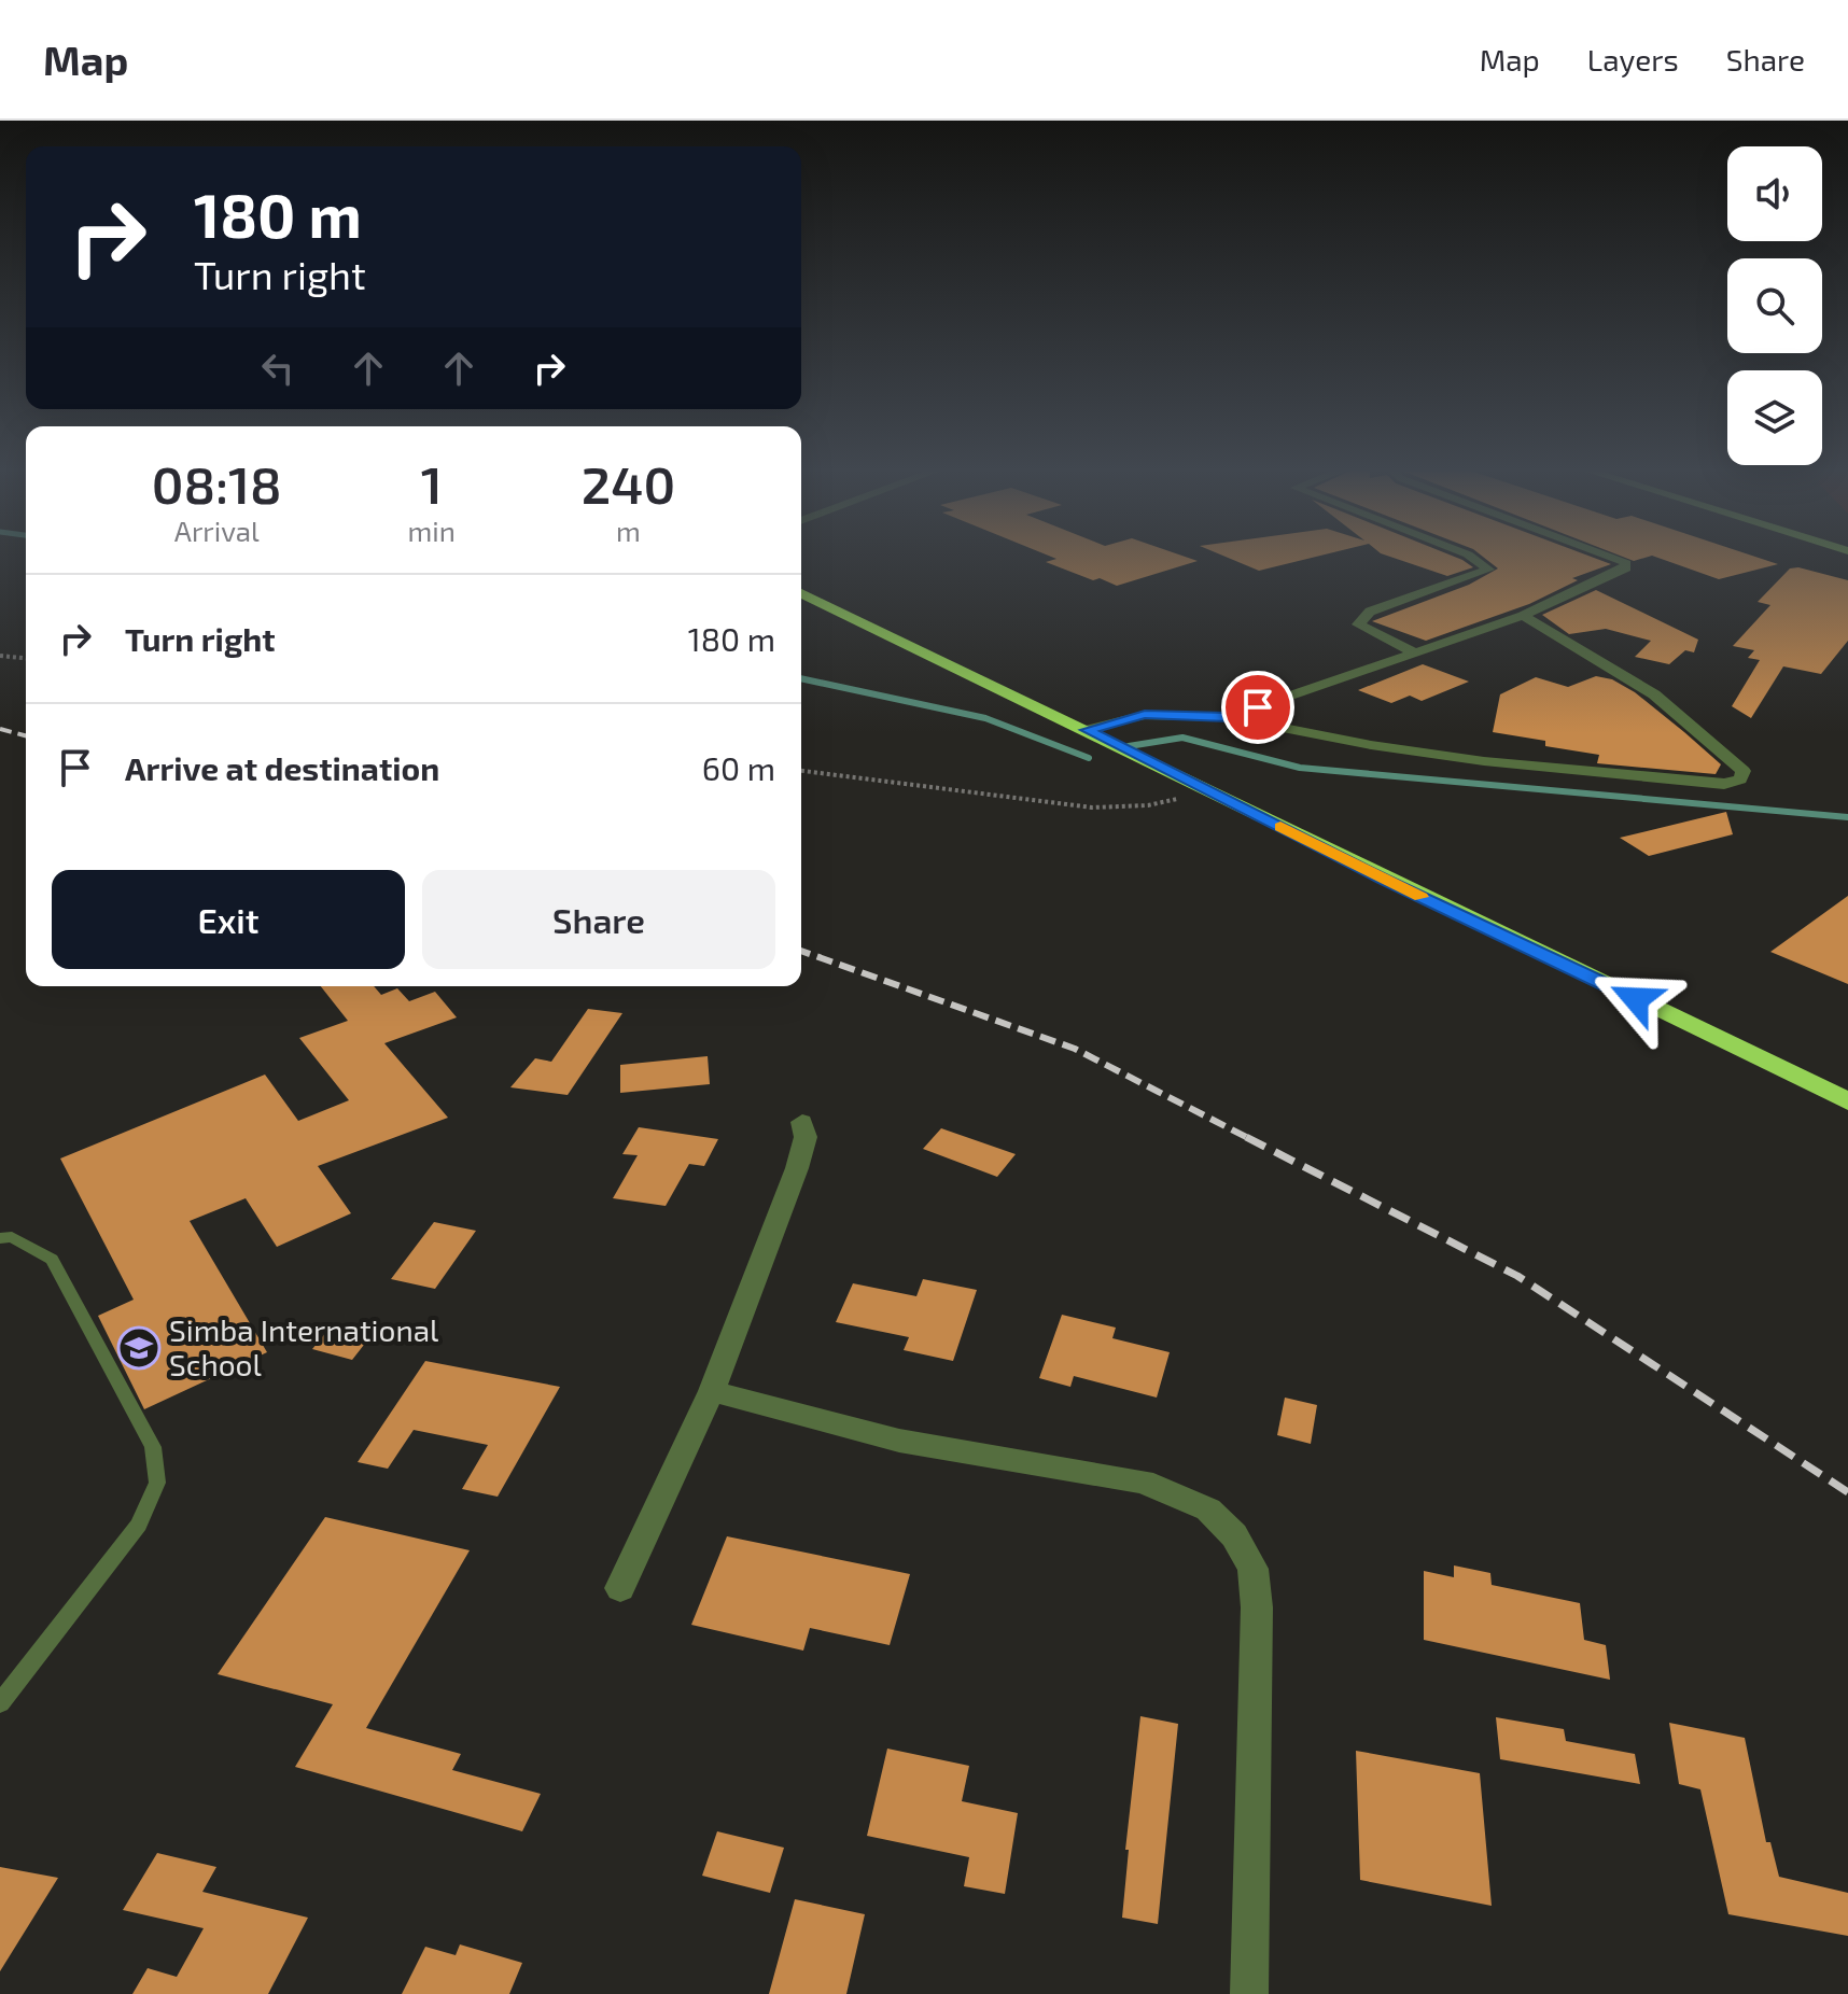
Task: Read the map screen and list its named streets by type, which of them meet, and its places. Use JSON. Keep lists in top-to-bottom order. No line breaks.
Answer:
{"places":{"school or university":["Simba International School"]},"page":{"header":"Map","nav":["Map","Layers","Share"],"turn":["180 m","Turn right"],"eta":["08:18","Arrival","1","min","240","m"],"list":[{"name":"Turn right","value":"180 m"},{"name":"Arrive at destination","value":"60 m"}],"buttons":["Exit","Share"]}}
